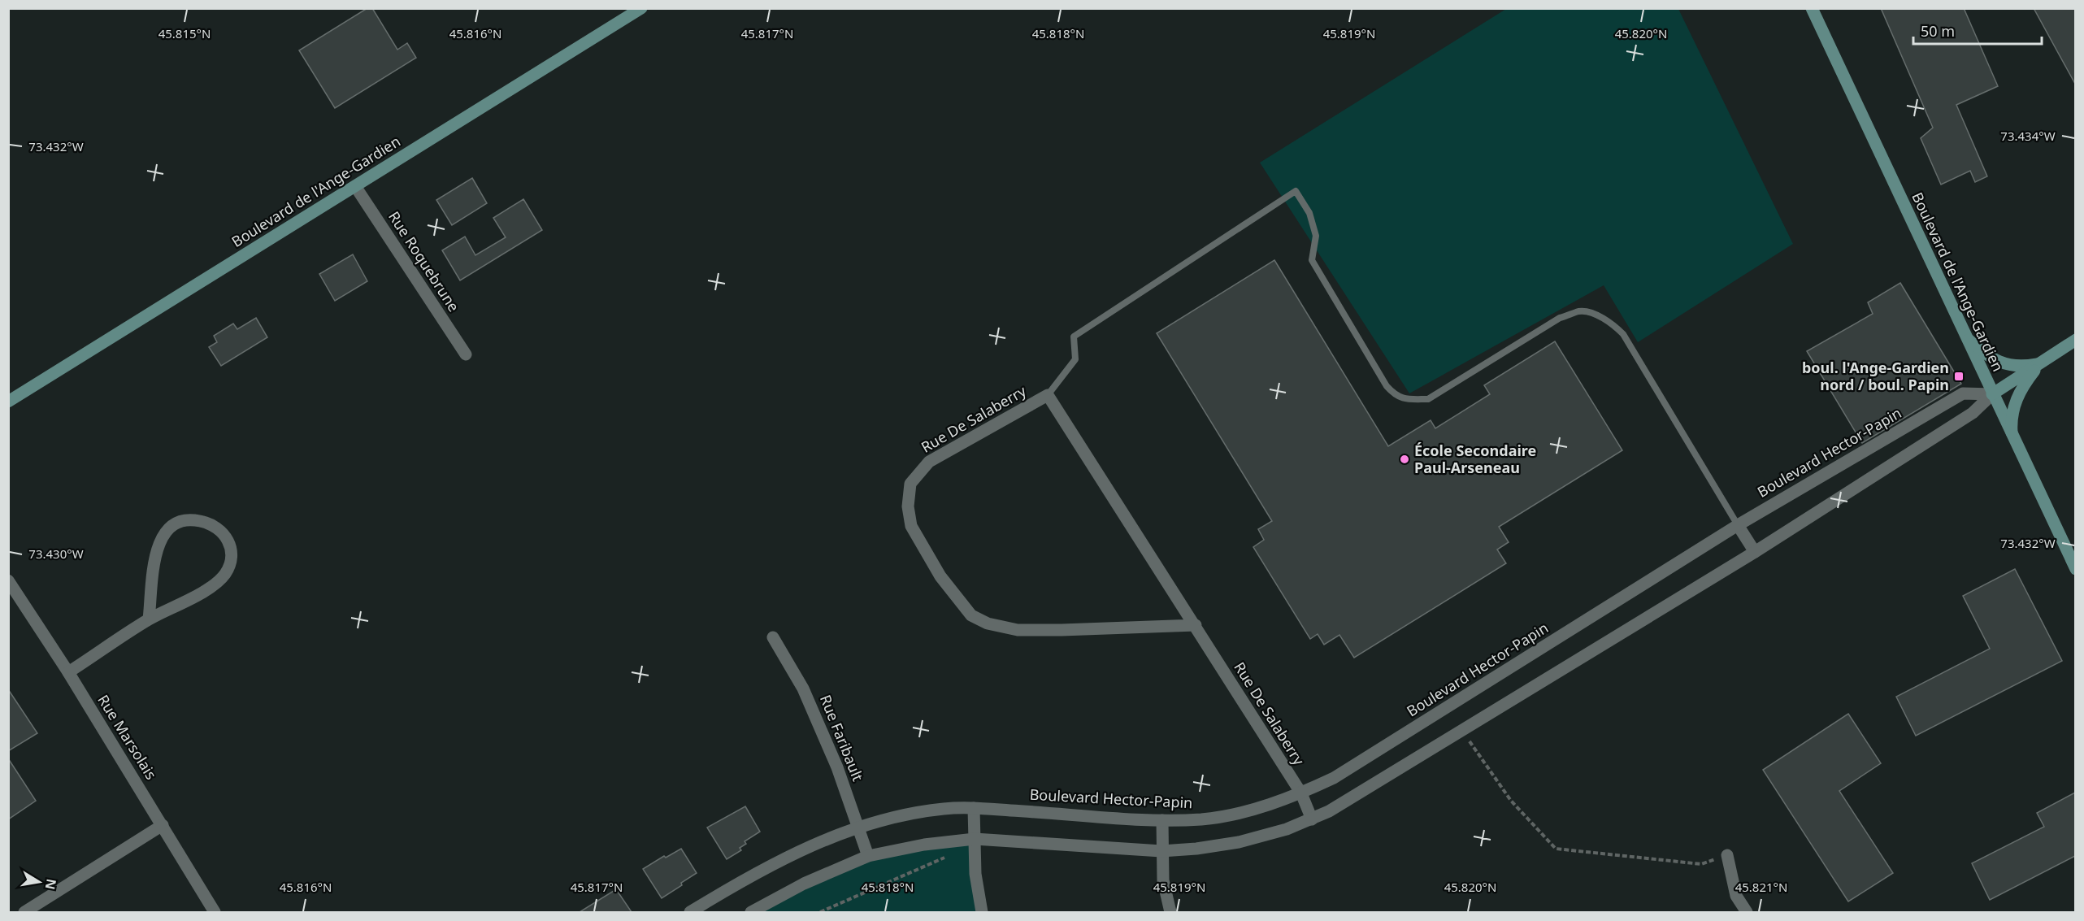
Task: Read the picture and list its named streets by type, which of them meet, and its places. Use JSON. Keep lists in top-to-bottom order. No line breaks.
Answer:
{"streets":{"main road":["Boulevard de l'Ange-Gardien"],"street":["Rue Roquebrune","Rue De Salaberry","Boulevard Hector-Papin","Rue Marsolais","Rue Faribault"]},"crossings":[["Boulevard de l'Ange-Gardien","Rue Roquebrune"],["Boulevard de l'Ange-Gardien","Boulevard Hector-Papin"],["Rue De Salaberry","Boulevard Hector-Papin"],["Boulevard Hector-Papin","Rue Faribault"]],"places":{"transit":["boul. l'Ange-Gardien nord / boul. Papin"],"other":["École Secondaire Paul-Arseneau"]},"scale_bar":"50 m","north":"right","coordinates":["45.815°N","45.816°N","45.817°N","45.818°N","45.819°N","45.820°N","73.434°W","73.432°W","73.430°W","45.821°N"]}
